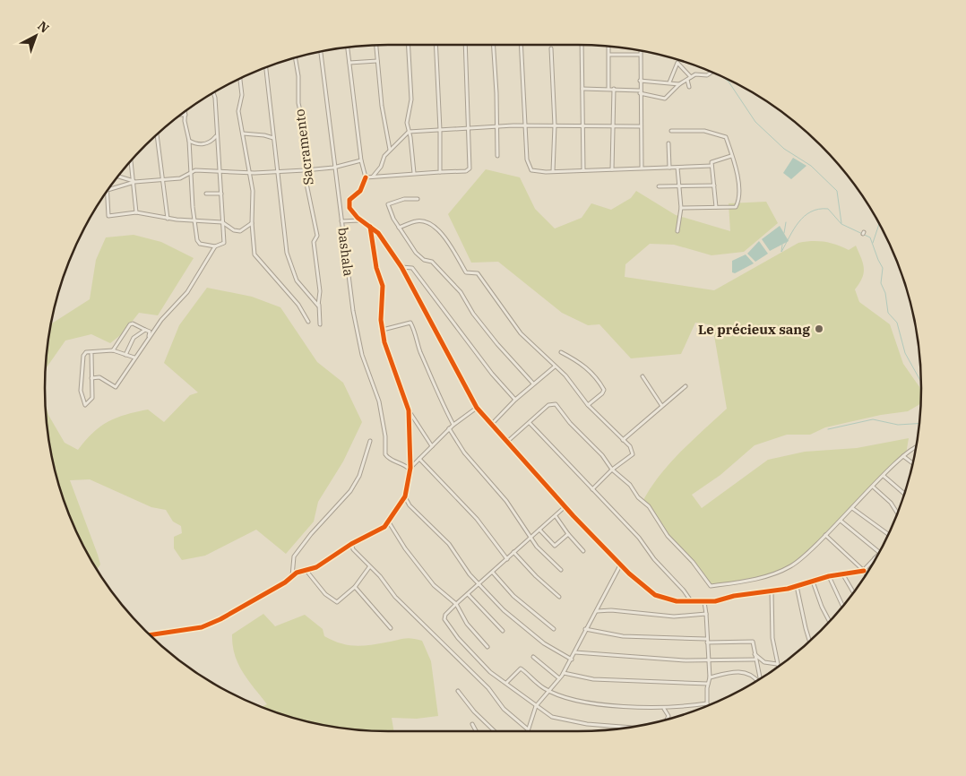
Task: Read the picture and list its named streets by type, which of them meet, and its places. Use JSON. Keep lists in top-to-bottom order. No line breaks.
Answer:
{"streets":{"street":["Sacramento","bashala"]},"places":["Le précieux sang"],"north":"top right"}
